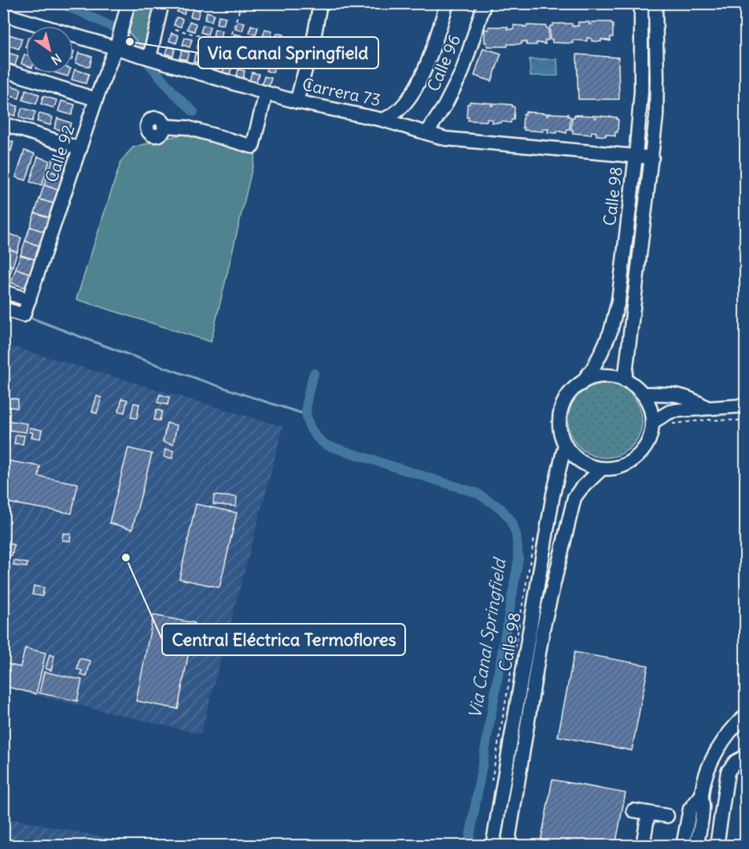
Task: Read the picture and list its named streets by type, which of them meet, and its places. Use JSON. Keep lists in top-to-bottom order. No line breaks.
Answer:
{"streets":{"street":["Calle 96","Carrera 73","Calle 92","Calle 98"]},"crossings":[["Calle 96","Carrera 73"],["Carrera 73","Calle 92"],["Carrera 73","Calle 98"]],"water":["Via Canal Springfield"],"places":["Via Canal Springfield","Central Eléctrica Termoflores"],"north":"bottom right"}
